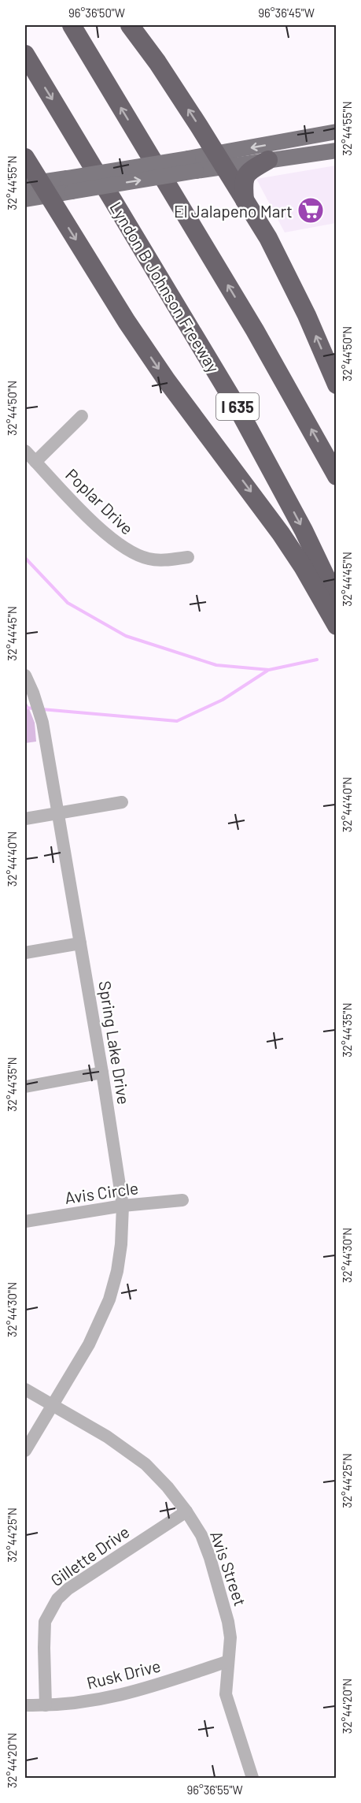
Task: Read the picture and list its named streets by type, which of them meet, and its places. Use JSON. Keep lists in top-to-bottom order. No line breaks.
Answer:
{"streets":{"highway":["Lyndon B Johnson Freeway","I 635"],"street":["Poplar Drive","Spring Lake Drive","Avis Circle","Gillette Drive","Avis Street","Rusk Drive"]},"crossings":[["Spring Lake Drive","Avis Circle"],["Spring Lake Drive","Avis Street"],["Gillette Drive","Avis Street"],["Gillette Drive","Rusk Drive"],["Avis Street","Rusk Drive"]],"places":{"supermarket":["El Jalapeno Mart"]},"coordinates":["96°36'50\"W","96°36'45\"W","32°44'55\"N","32°44'50\"N","32°44'45\"N","32°44'40\"N","32°44'35\"N","32°44'30\"N","32°44'25\"N","32°44'20\"N","96°36'55\"W"]}
